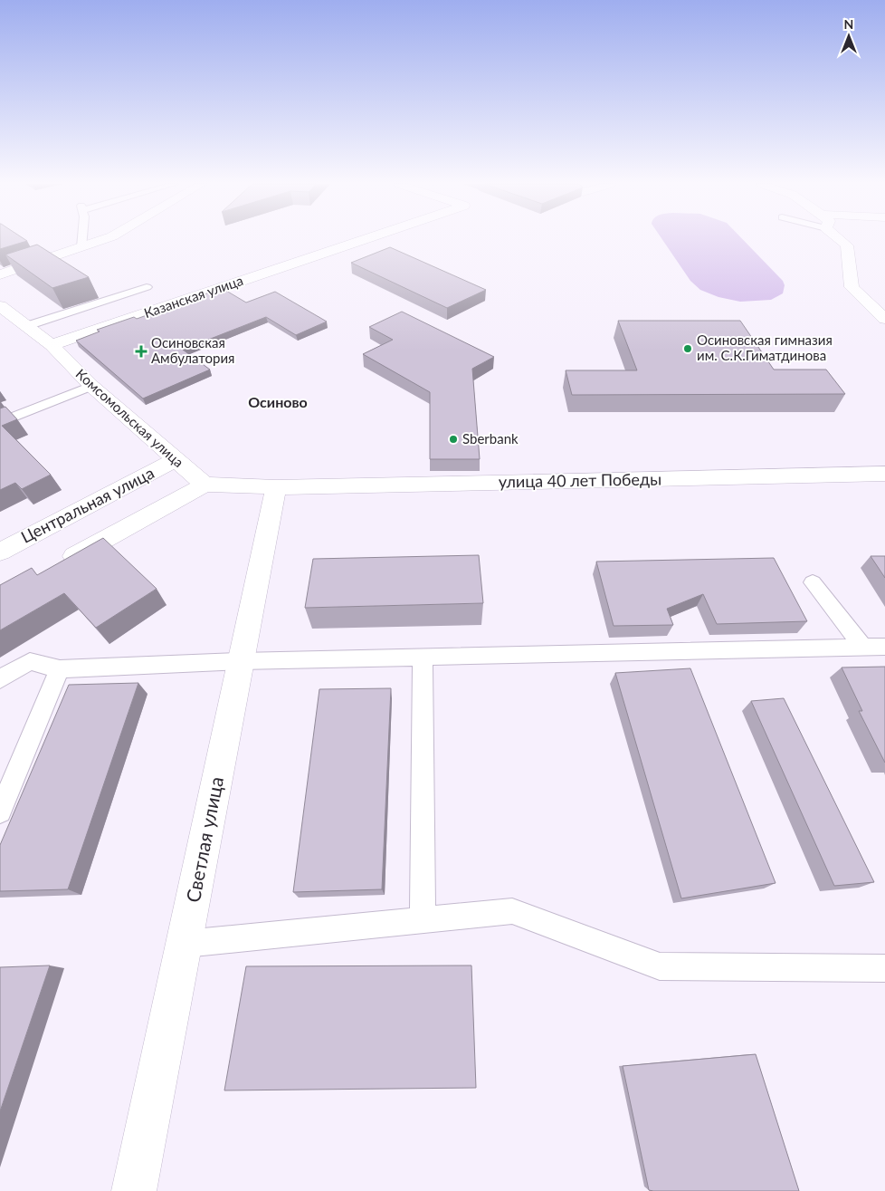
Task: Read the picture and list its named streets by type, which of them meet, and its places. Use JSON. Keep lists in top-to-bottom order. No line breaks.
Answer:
{"streets":{"street":["Казанская улица","Комсомольская улица","улица 40 лет Победы","Центральная улица","Светлая улица"]},"crossings":[["Казанская улица","Комсомольская улица"],["Комсомольская улица","Центральная улица"],["улица 40 лет Победы","Светлая улица"]],"districts":["Осиново"],"places":{"other":["Осиновская гимназия им. С.К.Гиматдинова","Sberbank"],"health":["Осиновская Амбулатория"]},"north":"top"}
